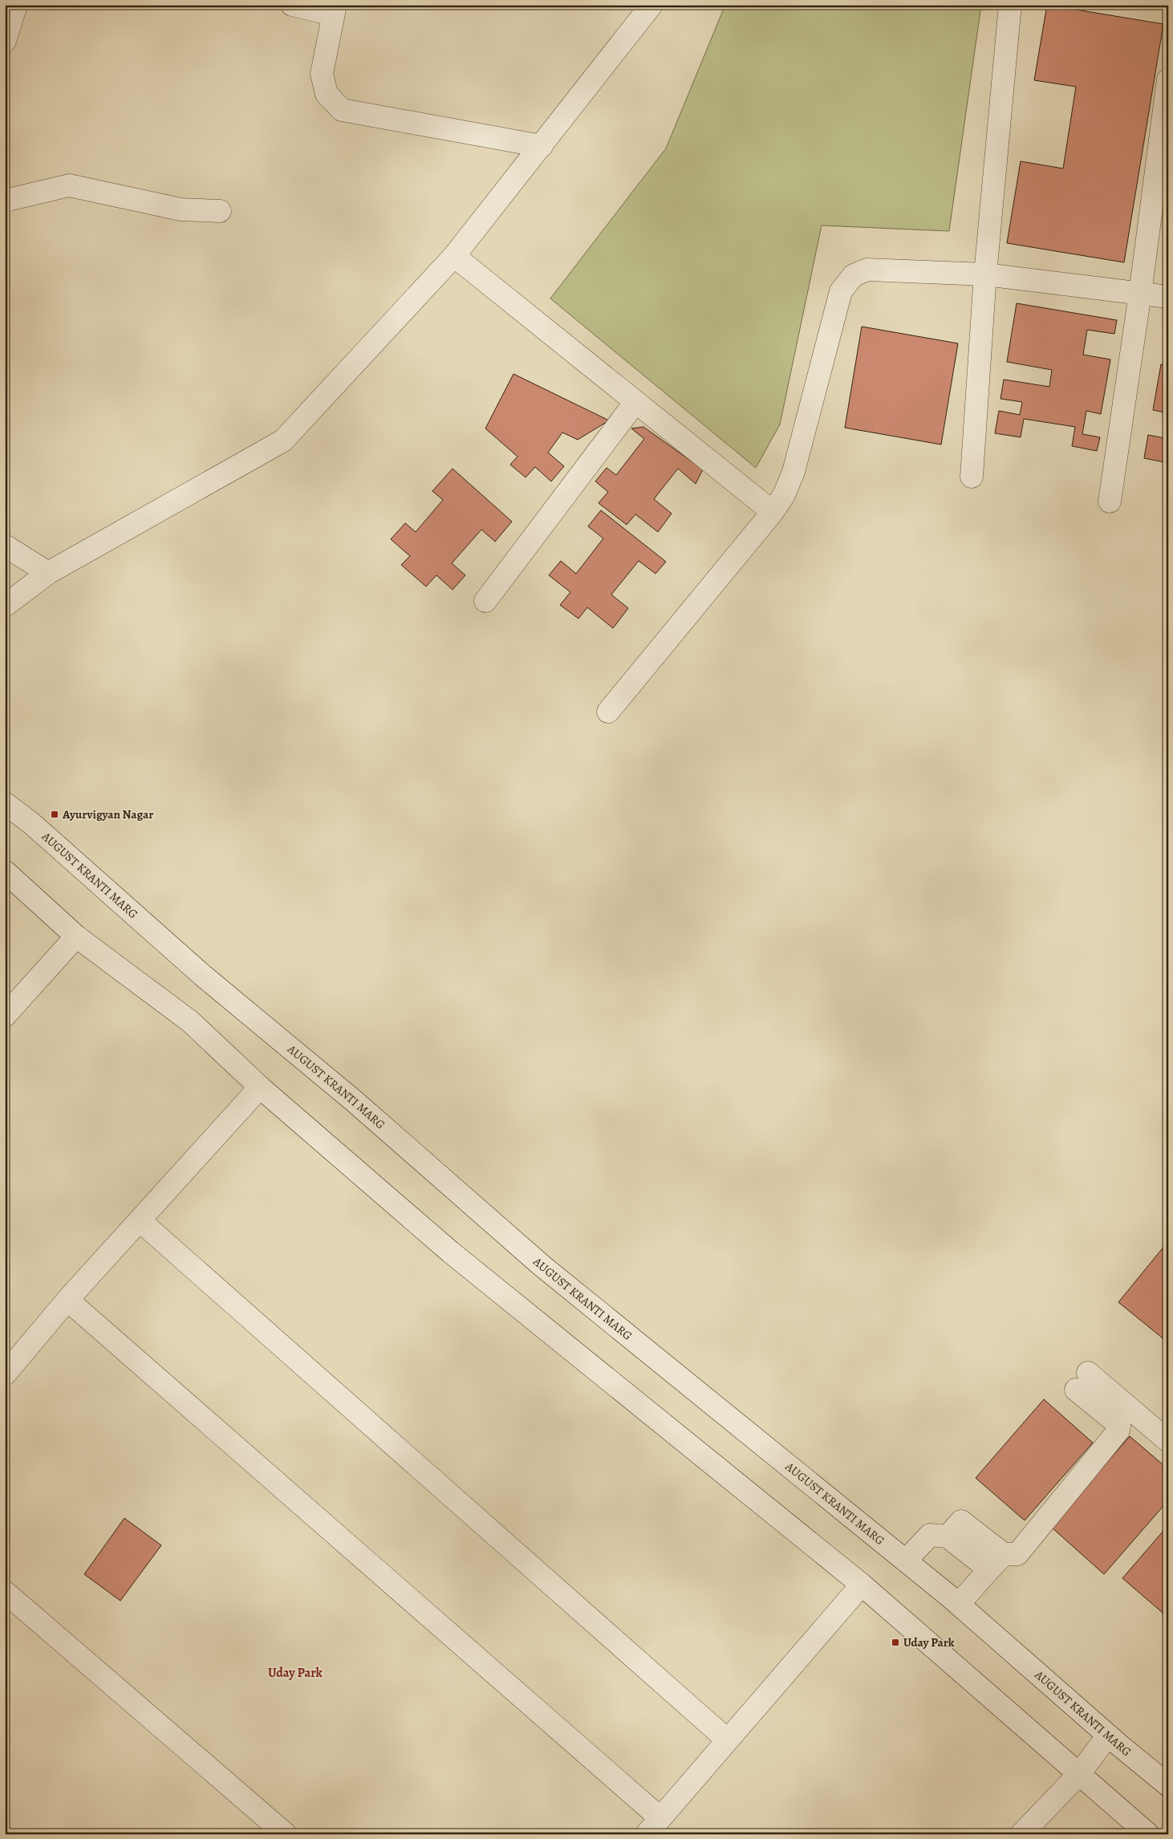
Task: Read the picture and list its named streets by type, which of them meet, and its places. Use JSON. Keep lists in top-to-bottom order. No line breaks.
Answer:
{"streets":{"street":["AUGUST KRANTI MARG"]},"districts":["Uday Park"],"places":{"transit":["Ayurvigyan Nagar","Uday Park"]}}
